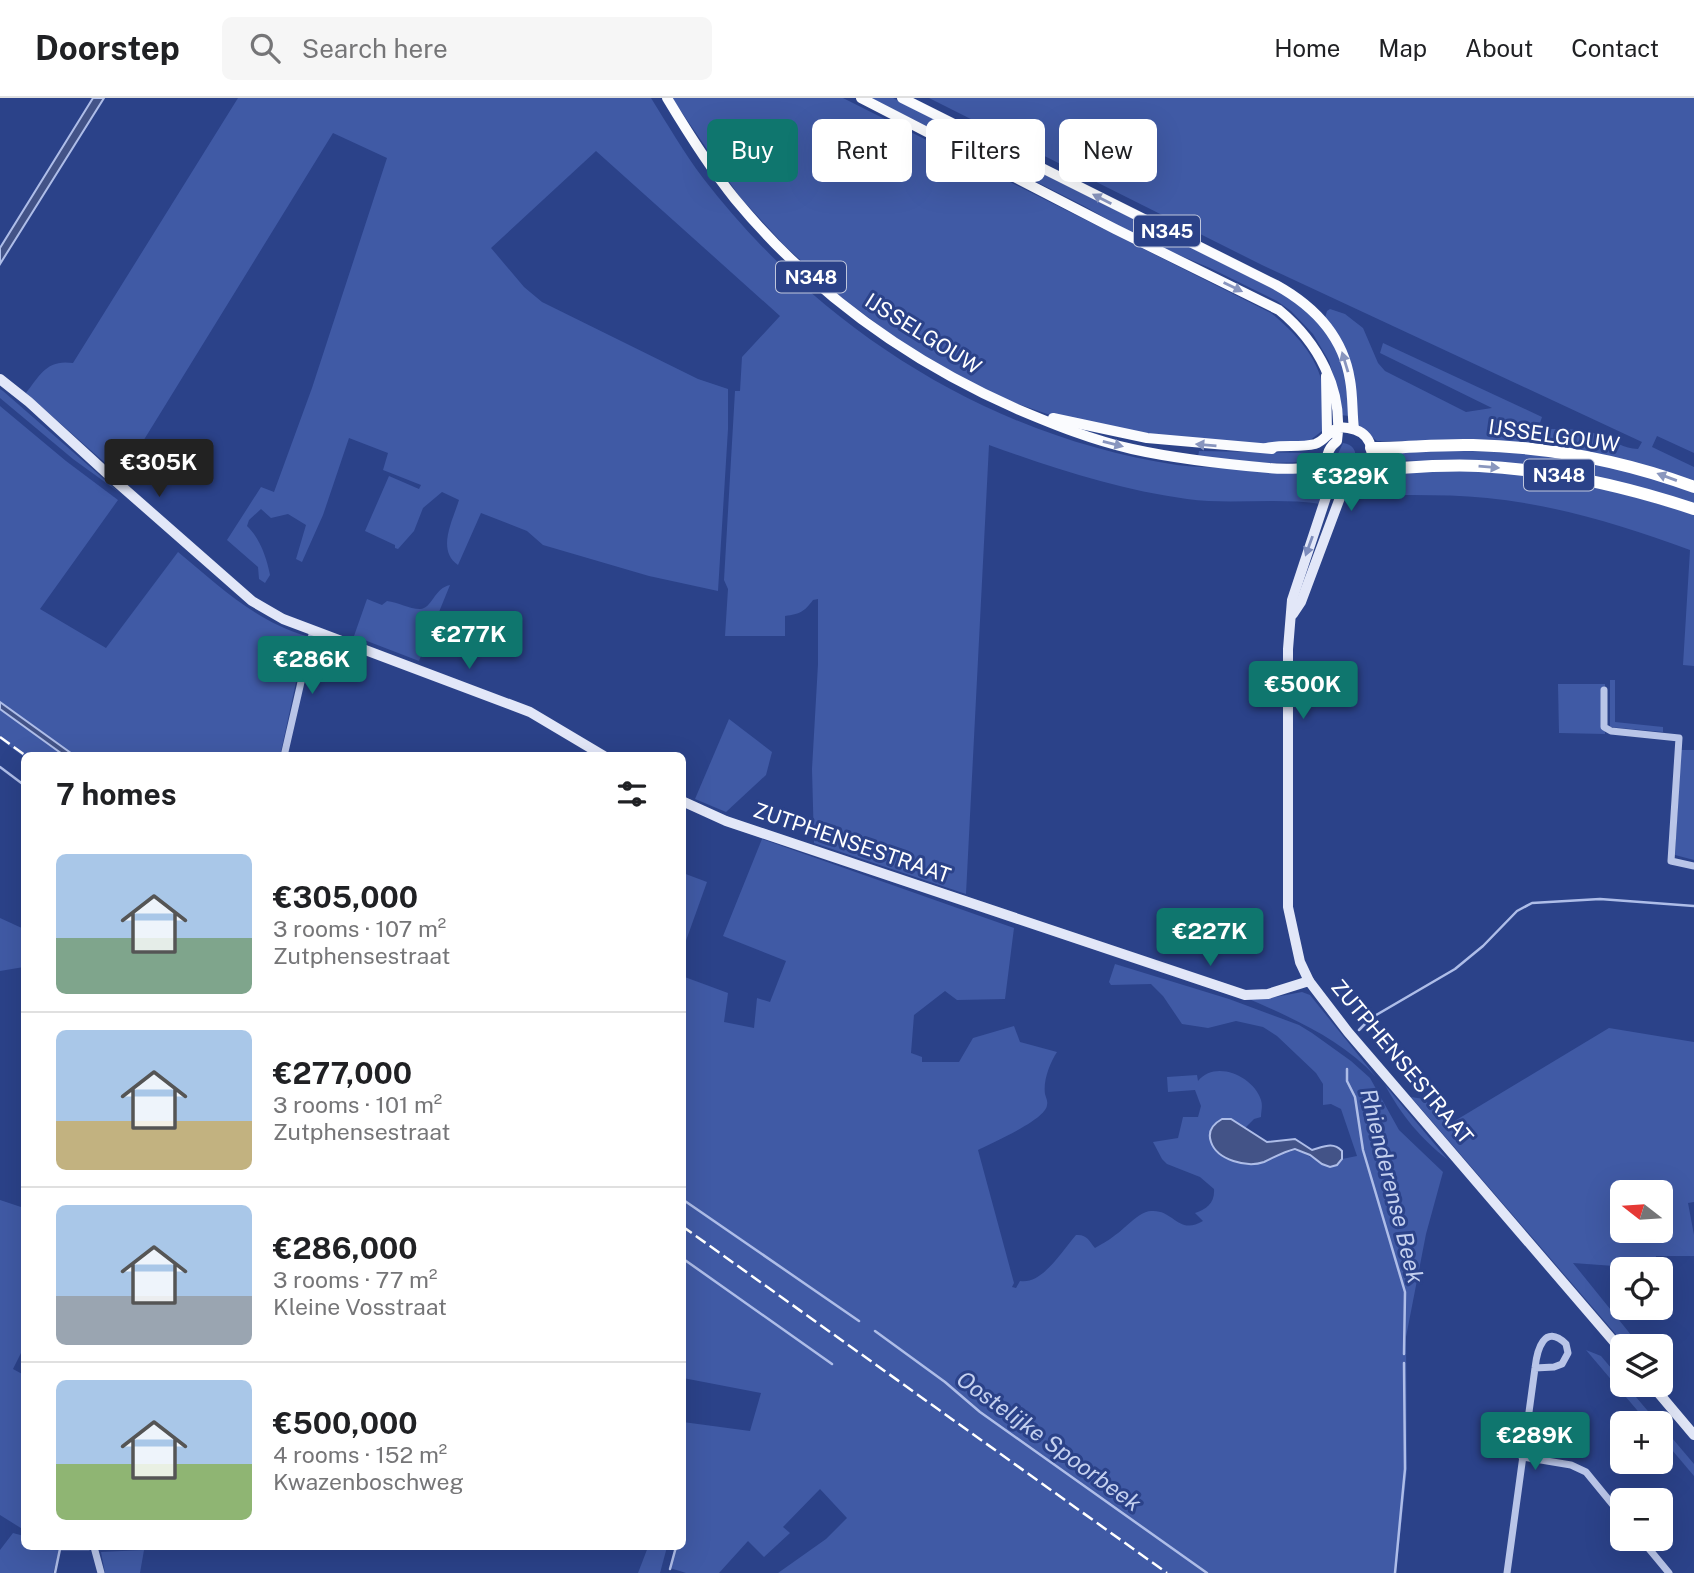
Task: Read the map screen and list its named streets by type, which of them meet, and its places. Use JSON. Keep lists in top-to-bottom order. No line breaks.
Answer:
{"streets":{"highway":["N348","IJSSELGOUW"],"main road":["N345"],"street":["ZUTPHENSESTRAAT"]},"water":["Rhienderense Beek","Oostelijke Spoorbeek"],"north":"left","page":{"header":"Doorstep","search":"Search here","nav":["Home","Map","About","Contact"],"chip":["Buy","Rent","Filters","New"],"price":["€305K","€329K","€277K","€286K","€500K","€227K","€289K"],"heading":"7 homes","list":[{"name":"€305,000","note":"3 rooms · 107 m² · Zutphensestraat"},{"name":"€277,000","note":"3 rooms · 101 m² · Zutphensestraat"},{"name":"€286,000","note":"3 rooms · 77 m² · Kleine Vosstraat"},{"name":"€500,000","note":"4 rooms · 152 m² · Kwazenboschweg"}],"map_buttons":["+","−"]}}
